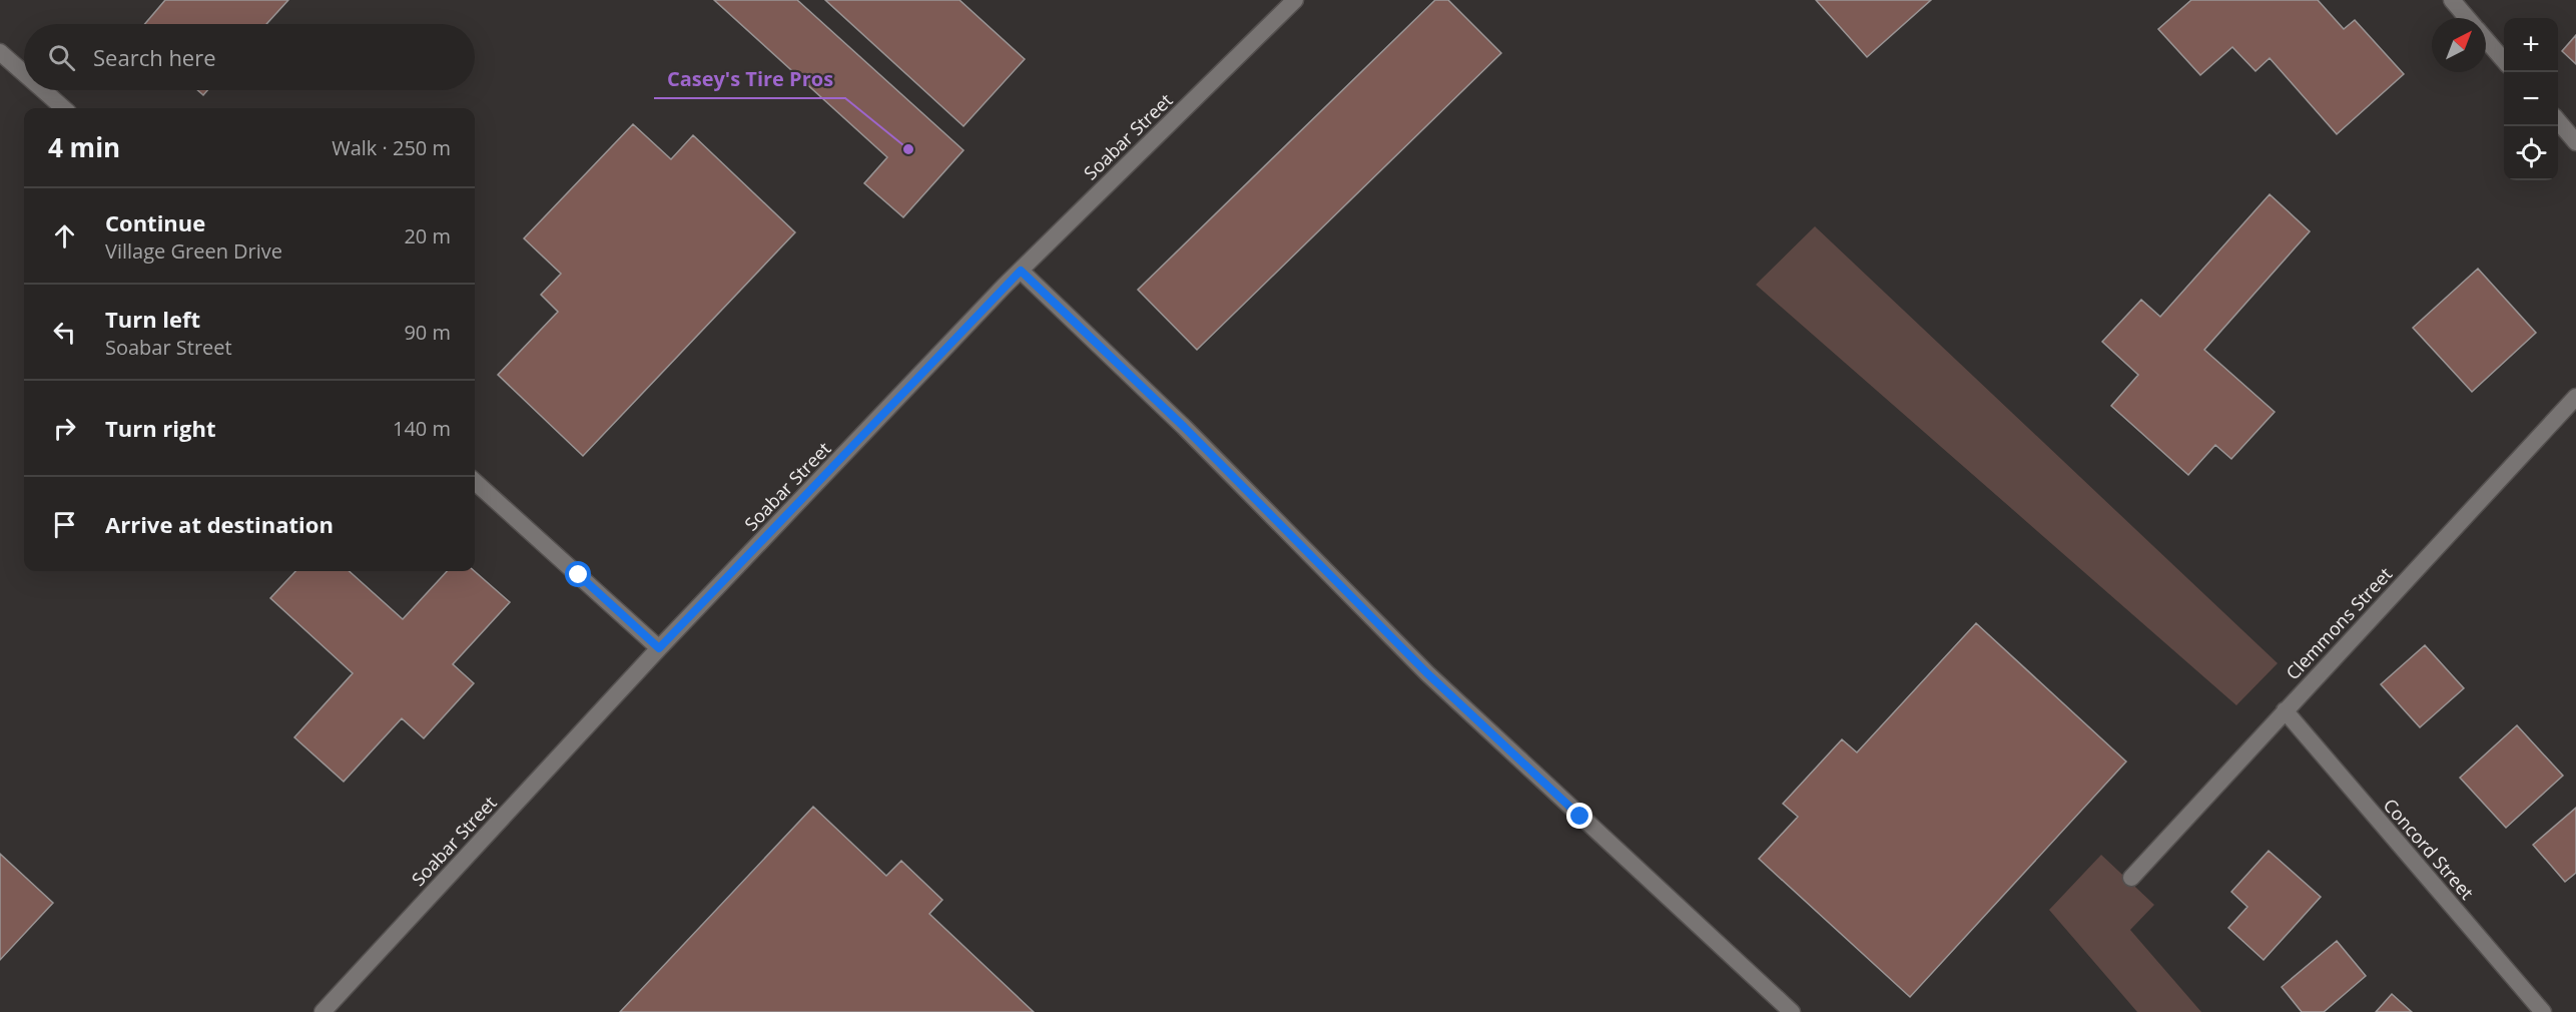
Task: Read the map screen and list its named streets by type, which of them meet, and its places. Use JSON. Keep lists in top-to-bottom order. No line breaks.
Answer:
{"streets":{"street":["Soabar Street","Clemmons Street","Concord Street"]},"crossings":[["Clemmons Street","Concord Street"]],"places":["Casey's Tire Pros"],"north":"top right","page":{"map_buttons":["+","−"],"search":"Search here","heading":["4 min","Walk · 250 m"],"list":[["Continue","Village Green Drive","20 m"],["Turn left","Soabar Street","90 m"],["Turn right","140 m"],"Arrive at destination"]}}
